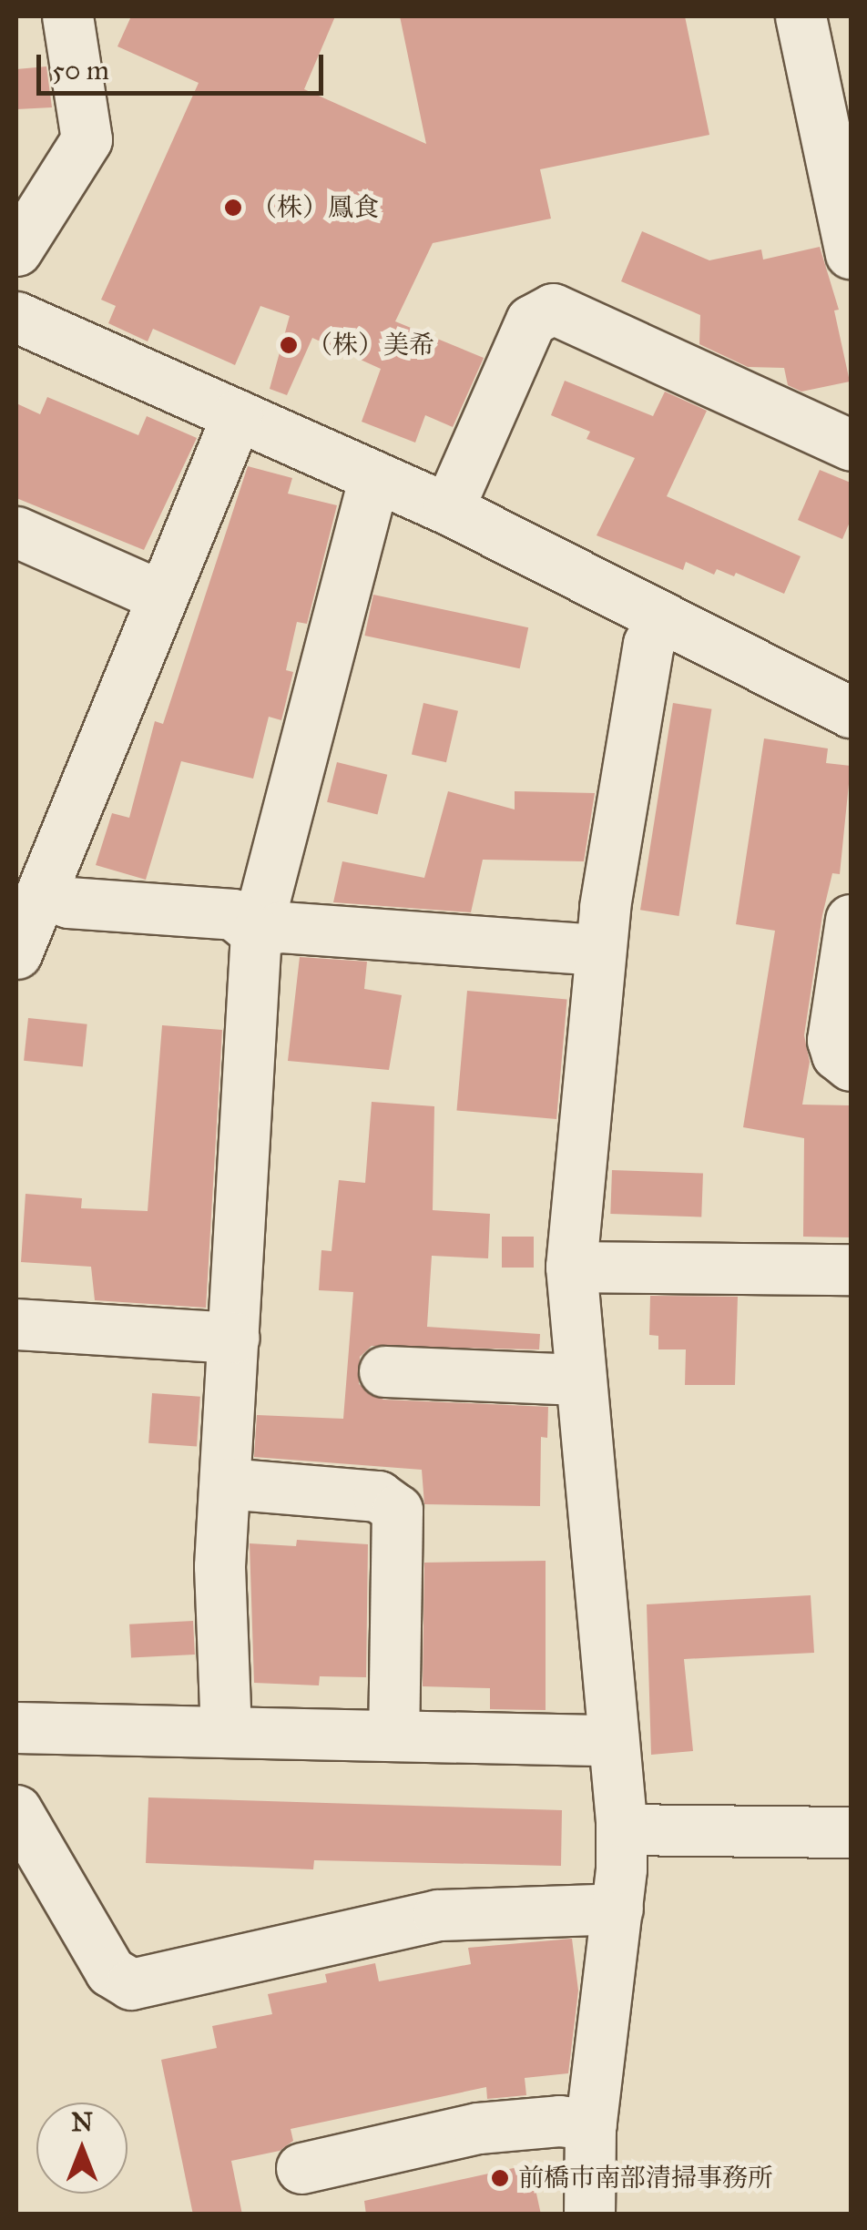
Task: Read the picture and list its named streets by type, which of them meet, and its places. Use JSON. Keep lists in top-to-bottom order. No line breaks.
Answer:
{"places":["（株）鳳食","（株）美希","前橋市南部清掃事務所"],"scale_bar":"50 m","north":"top"}
